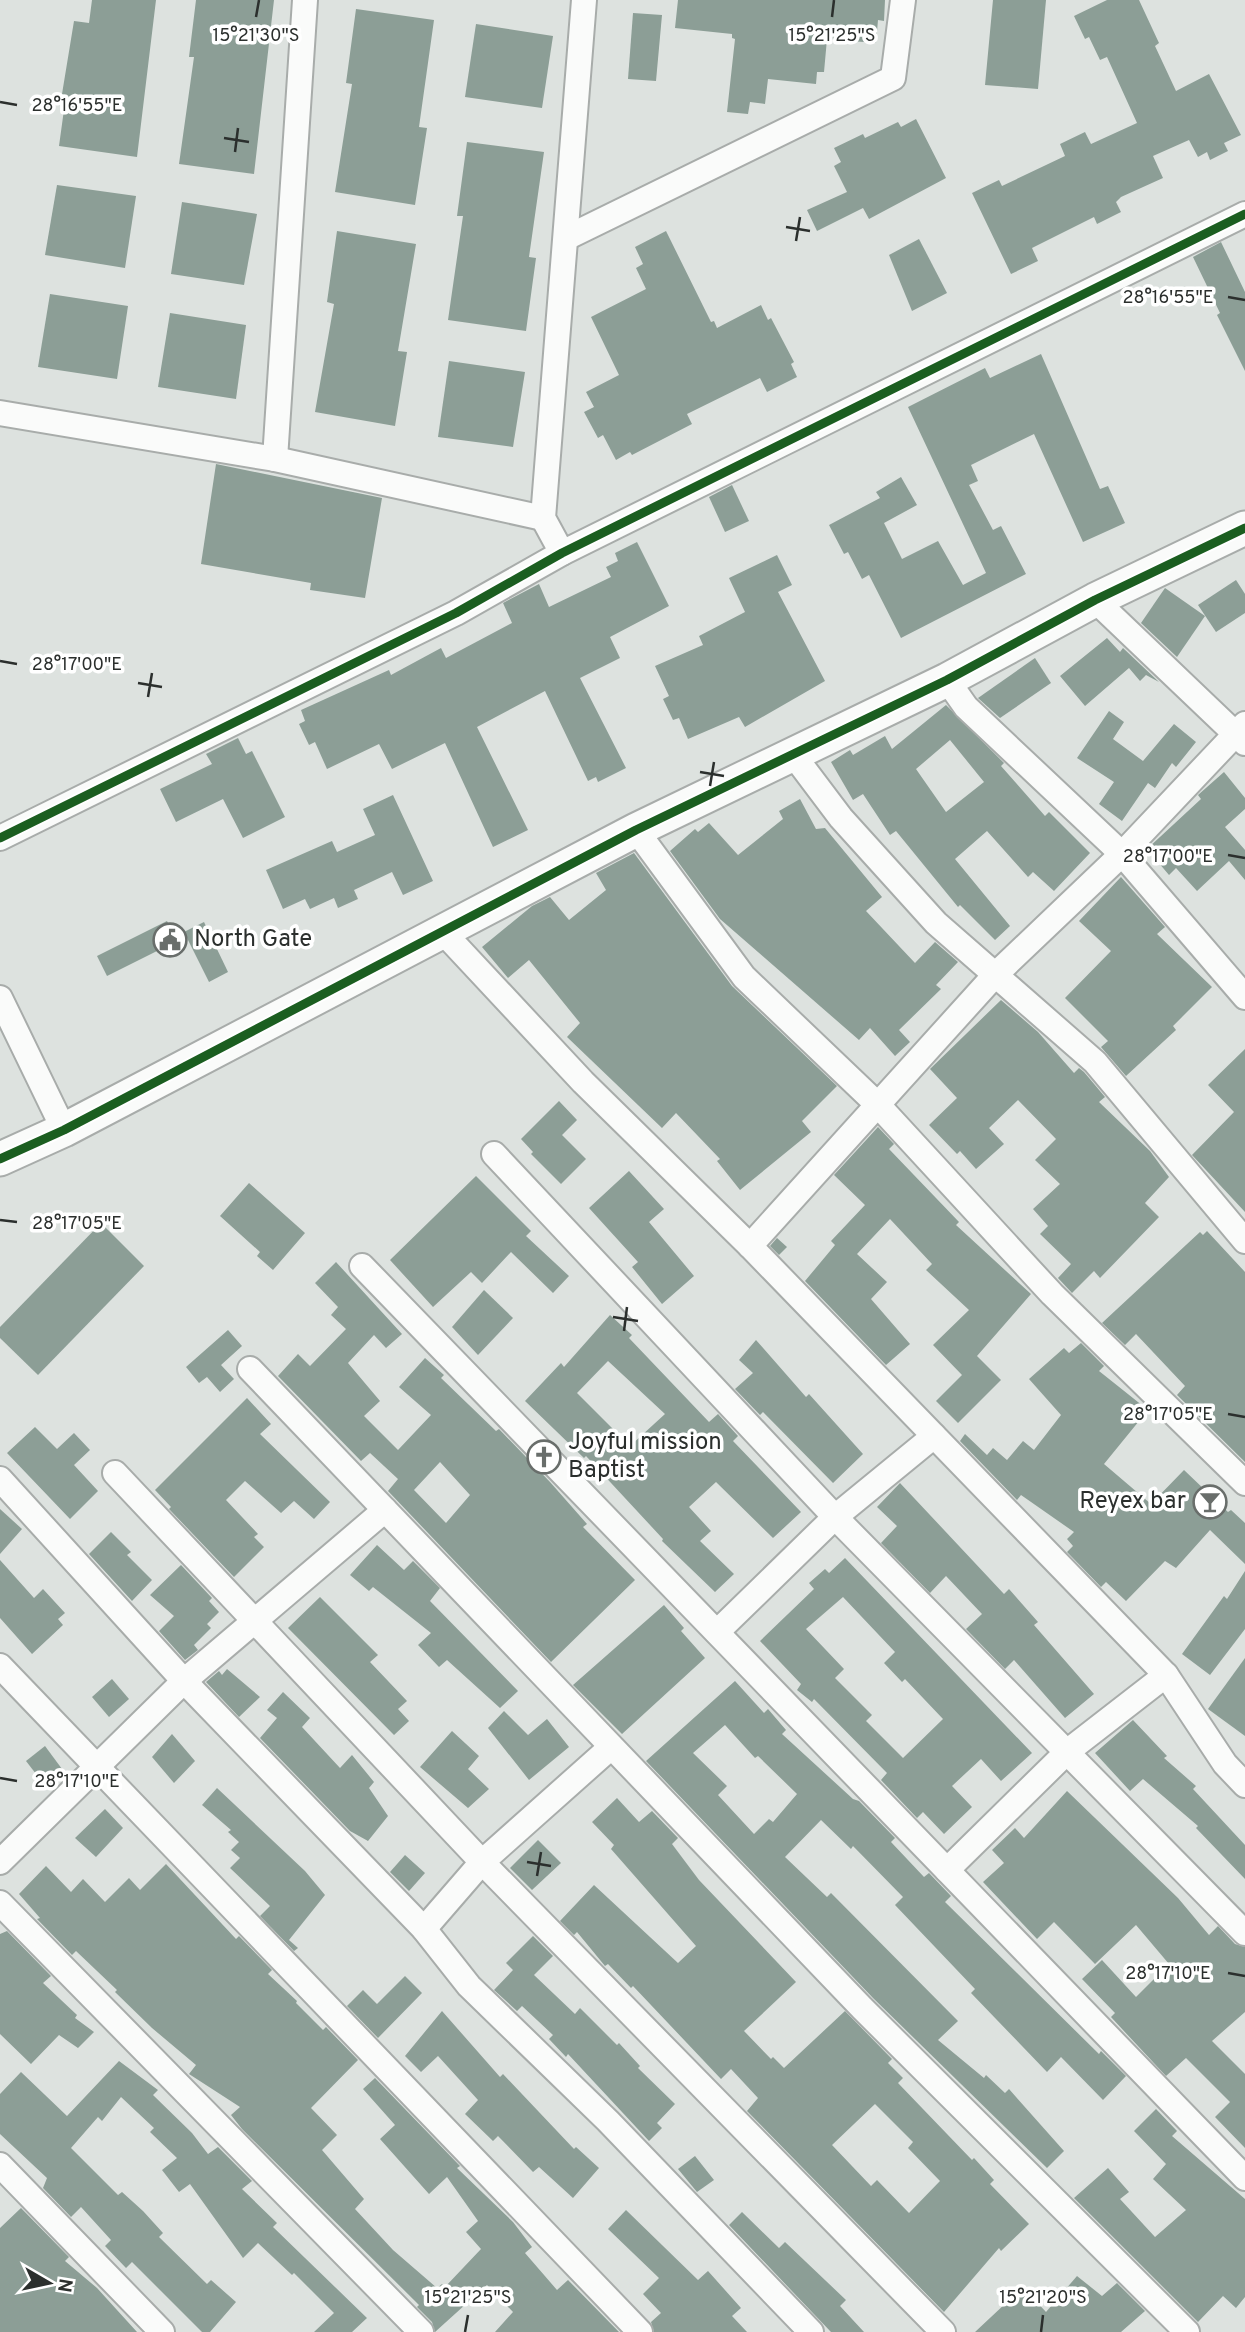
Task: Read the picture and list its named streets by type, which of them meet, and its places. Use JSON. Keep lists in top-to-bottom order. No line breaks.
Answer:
{"places":{"public building":["North Gate"],"church":["Joyful mission Baptist"],"bar":["Reyex bar"]},"north":"right","coordinates":["15°21'30\"S","15°21'25\"S","28°16'55\"E","28°17'00\"E","28°17'05\"E","28°17'10\"E","15°21'20\"S"]}
